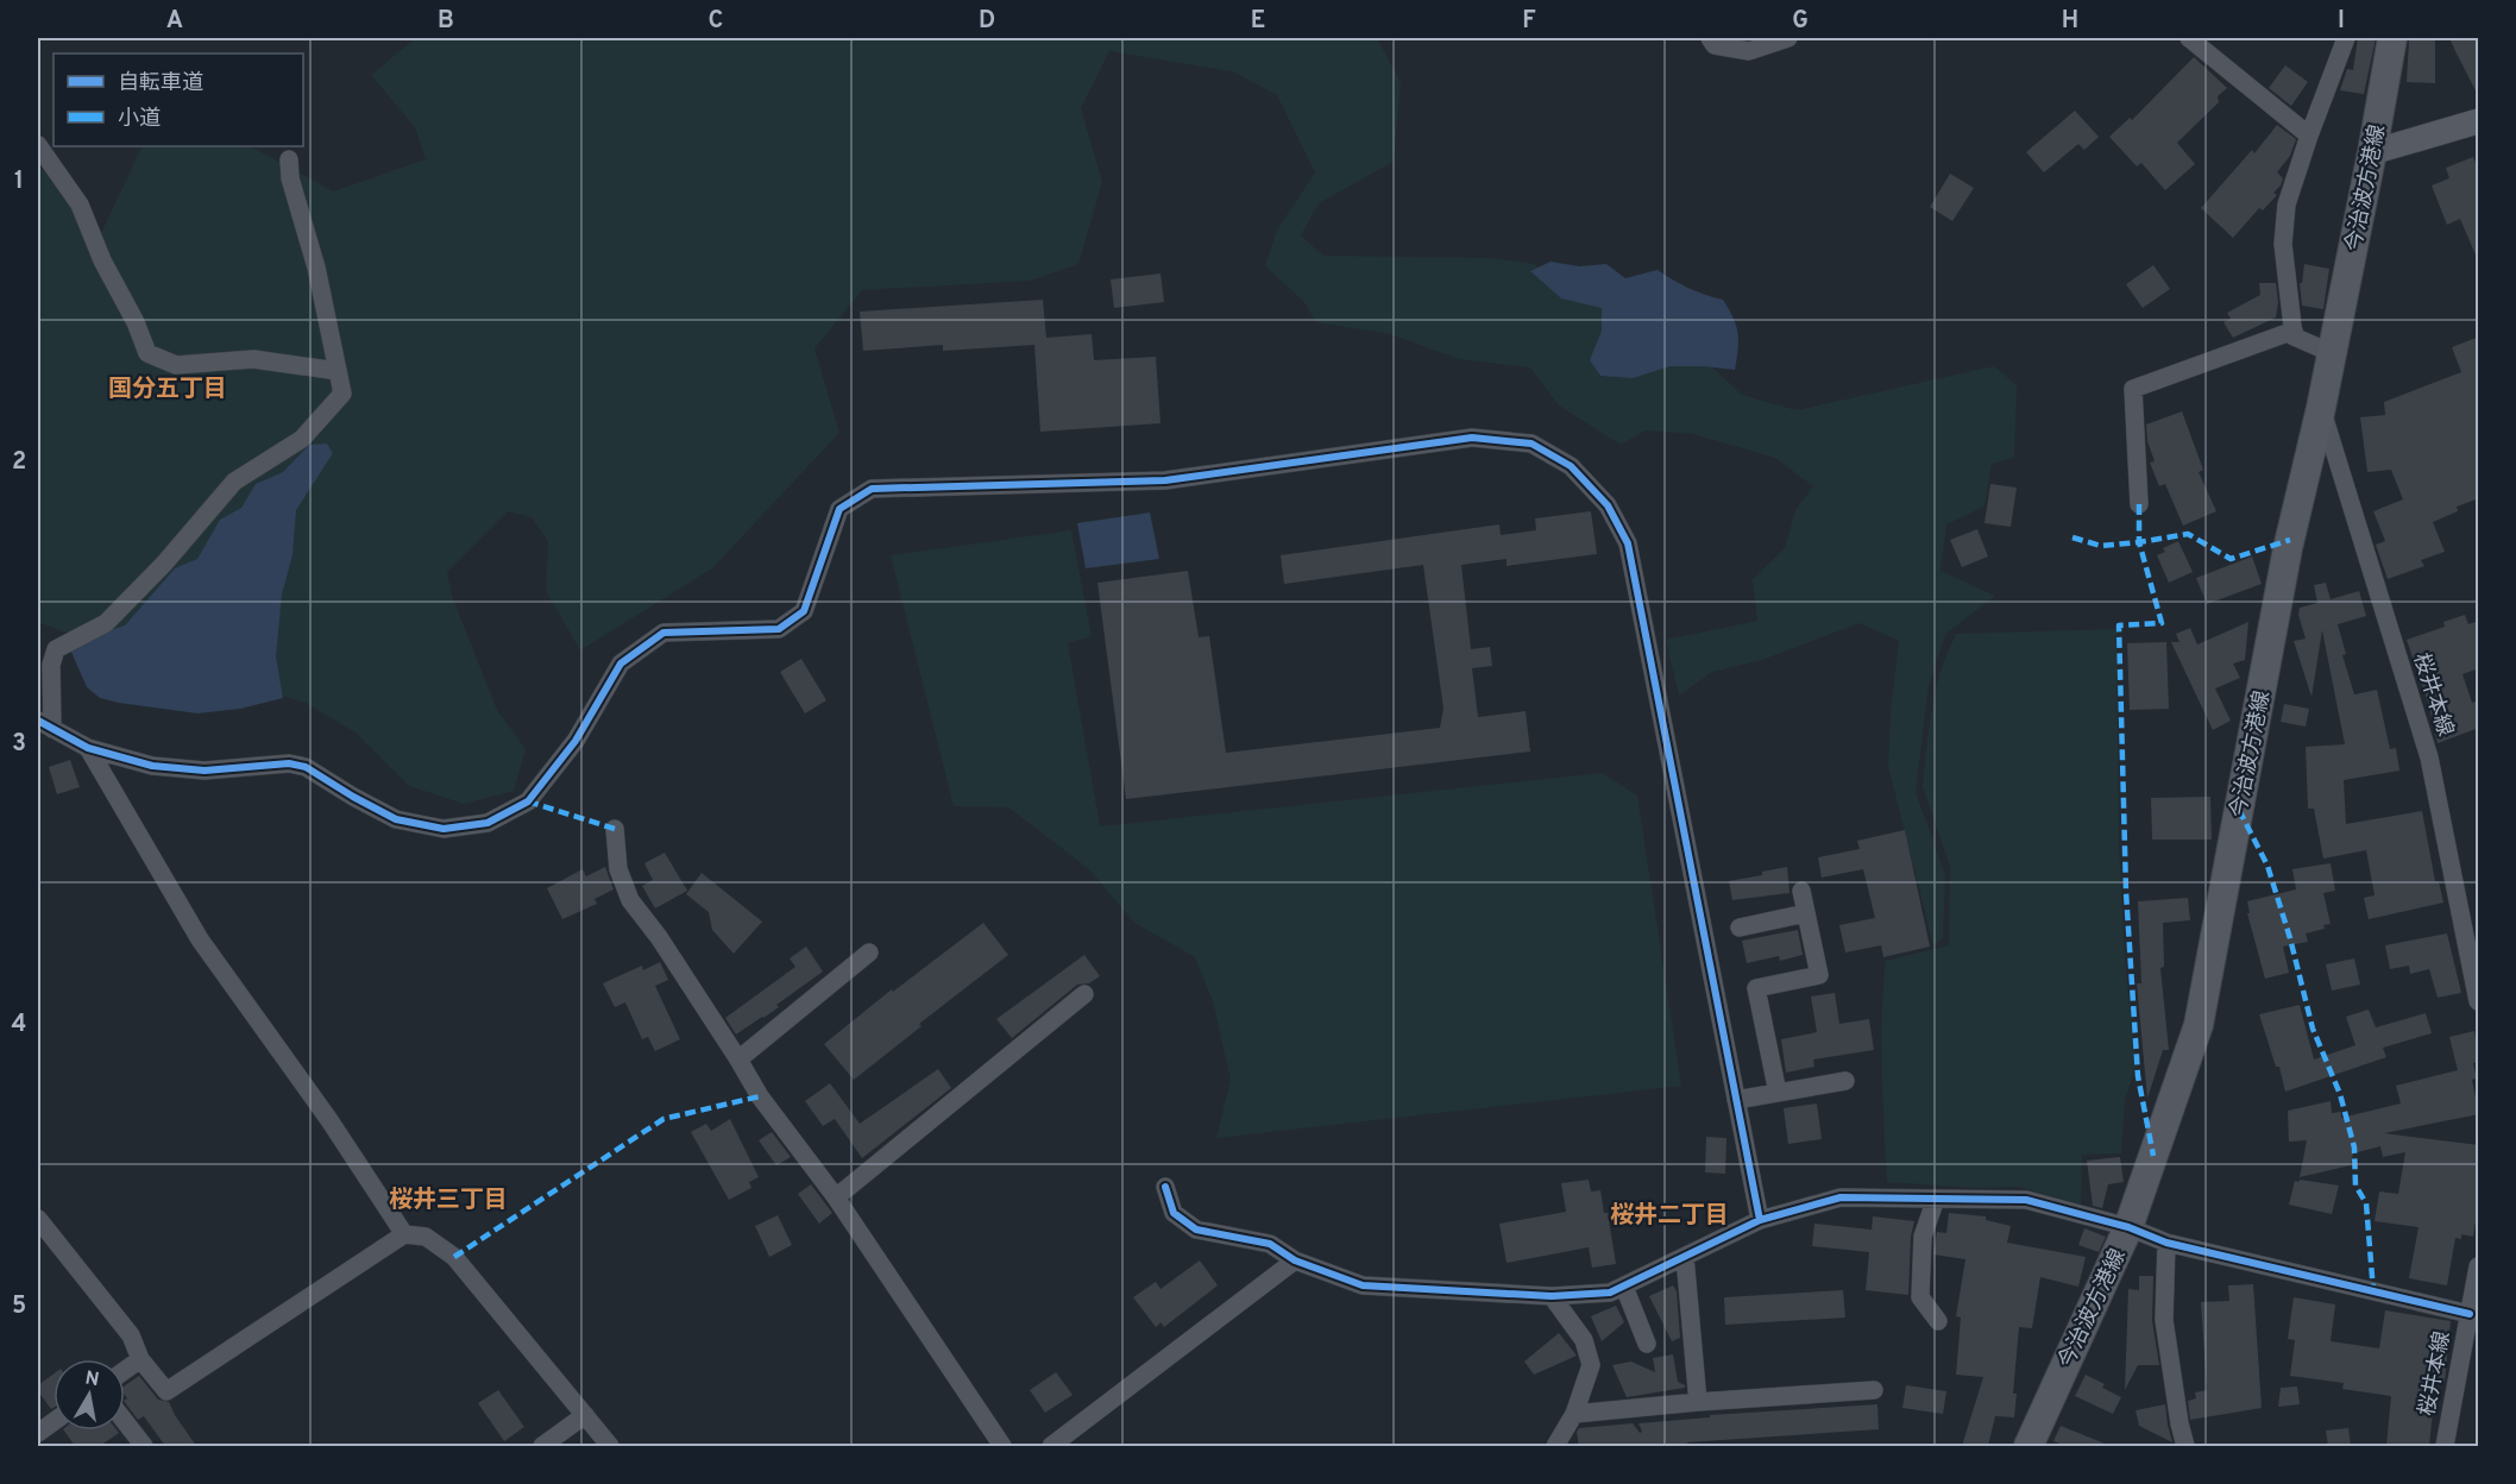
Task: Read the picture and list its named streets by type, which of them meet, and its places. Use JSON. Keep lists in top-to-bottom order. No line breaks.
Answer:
{"streets":{"main road":["今治波方港線"],"street":["桜井本線"]},"crossings":[["今治波方港線","桜井本線"]],"districts":["国分五丁目","桜井三丁目","桜井二丁目"],"legend":["自転車道","小道"],"north":"top","grid":{"columns":["A","B","C","D","E","F","G","H","I"],"rows":["1","2","3","4","5"]}}
